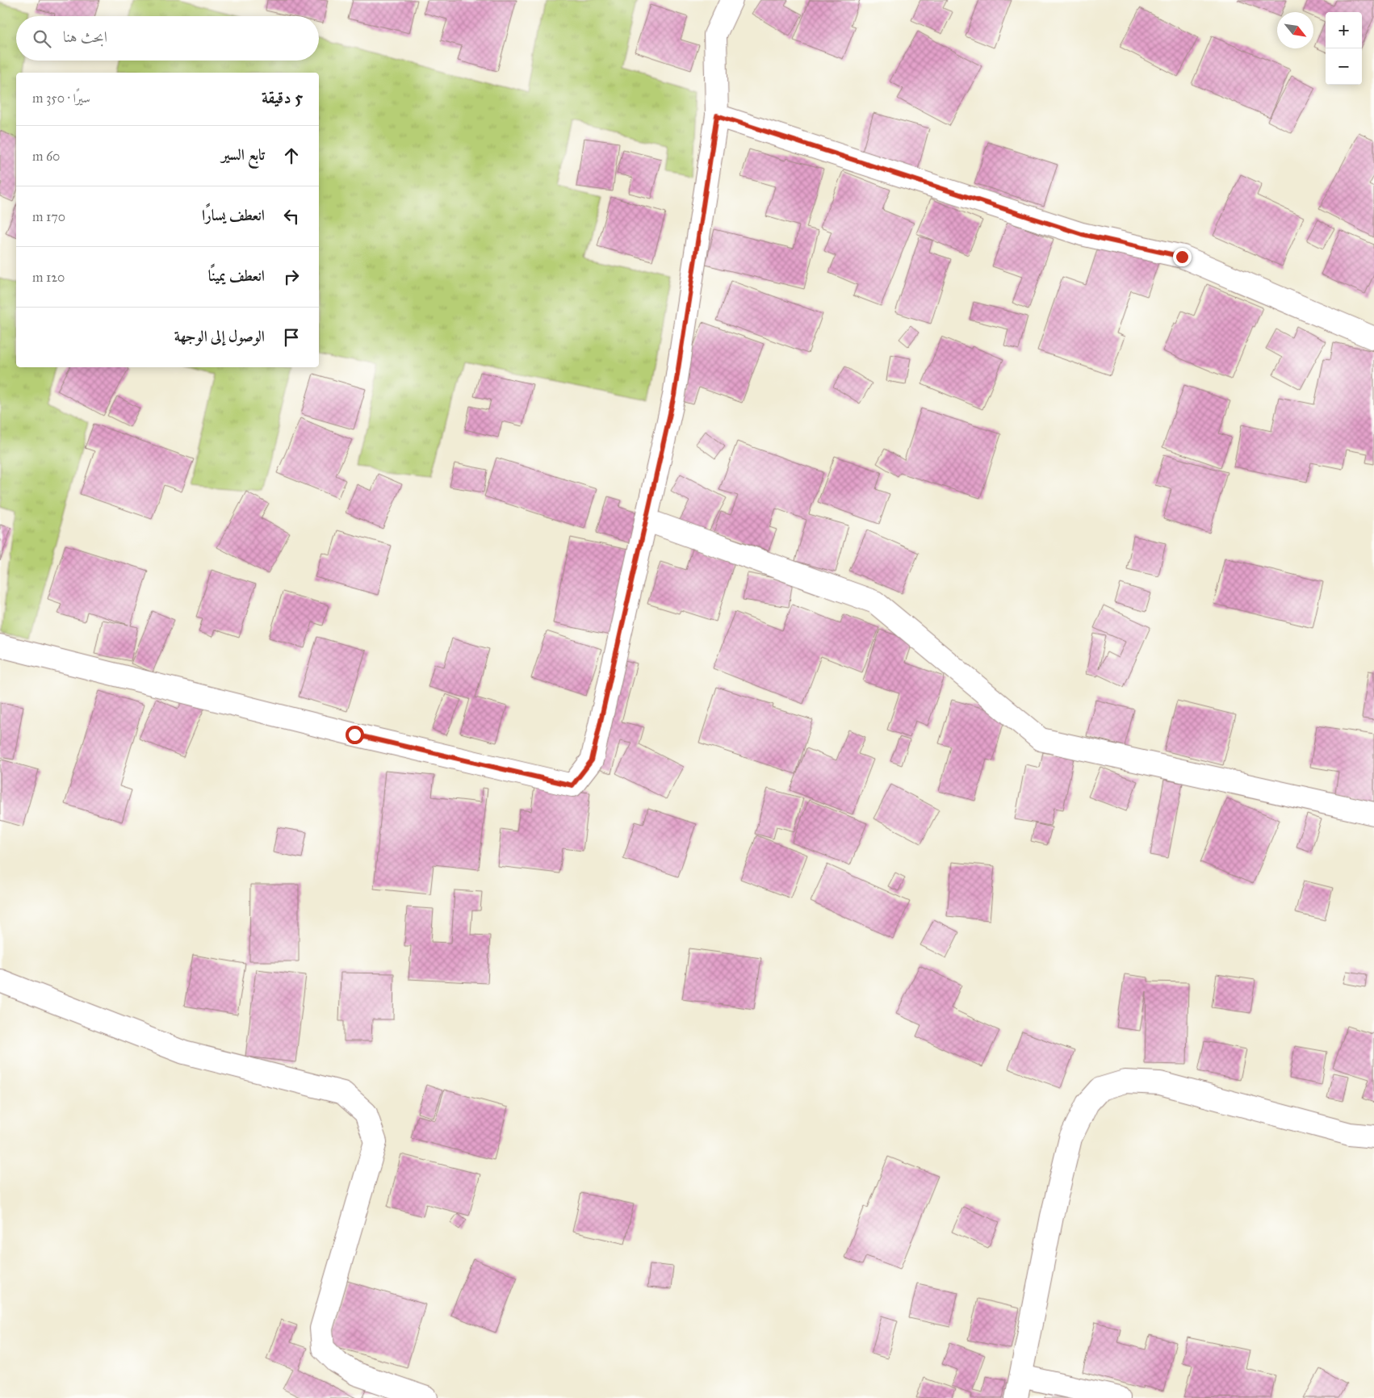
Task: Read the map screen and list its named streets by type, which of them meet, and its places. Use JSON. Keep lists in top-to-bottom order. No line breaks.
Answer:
{"north":"bottom right","page":{"map_buttons":["+","−"],"search":"ابحث هنا","heading":["5 دقيقة","سيرًا · 350 m"],"list":[["تابع السير","60 m"],["انعطف يسارًا","170 m"],["انعطف يمينًا","120 m"],"الوصول إلى الوجهة"]}}
